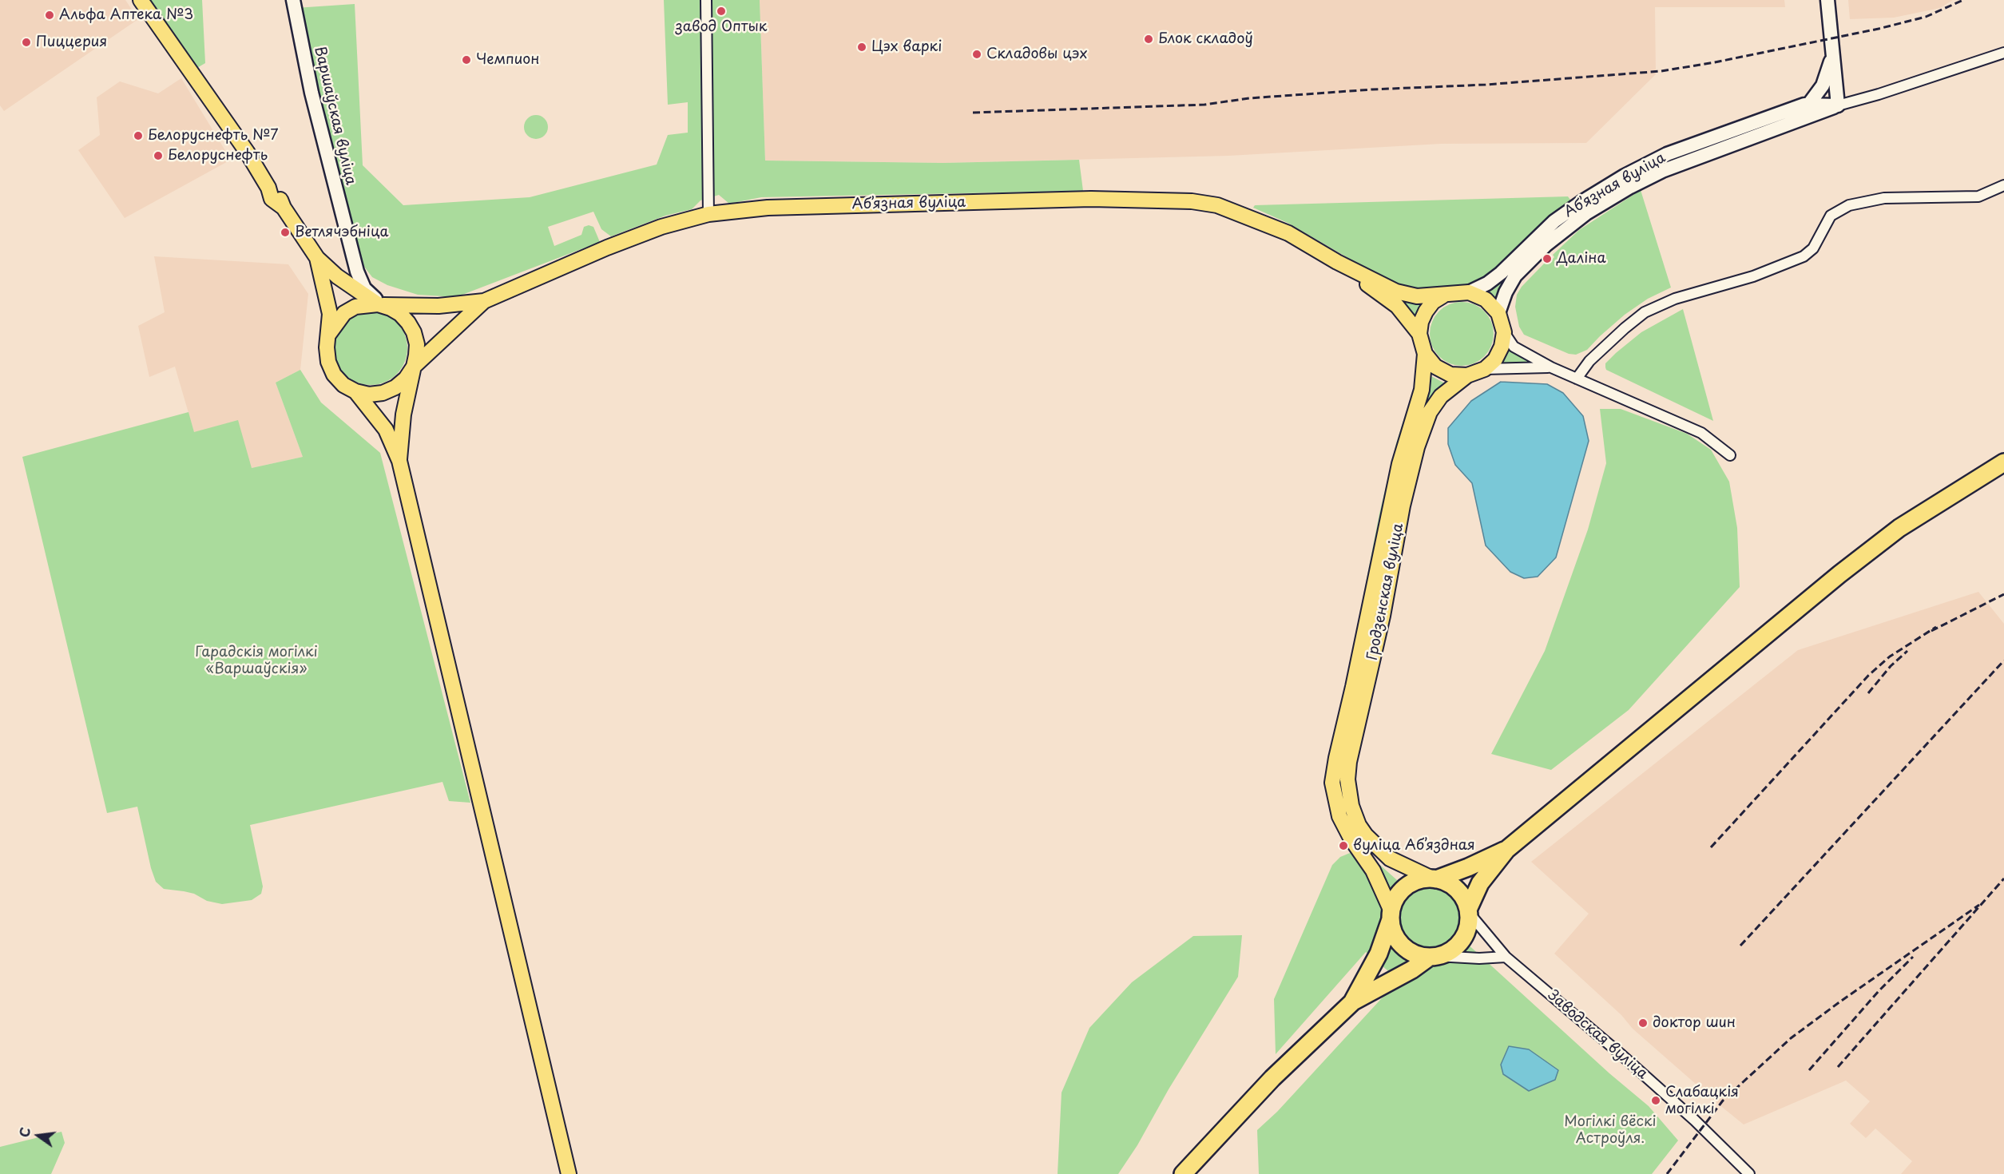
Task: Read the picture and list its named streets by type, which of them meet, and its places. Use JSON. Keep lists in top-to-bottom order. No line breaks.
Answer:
{"streets":{"main road":["Абʼязная вуліца","Гродзенская вуліца"],"street":["Варшаўская вуліца","Заводская вуліца"]},"crossings":[["Варшаўская вуліца","Абʼязная вуліца"],["Абʼязная вуліца","Гродзенская вуліца"],["Гродзенская вуліца","Заводская вуліца"]],"parks":["Гарадскія могілкі «Варшаўскія»","Могілкі вёскі Астроўля."],"places":["завод Оптык","Альфа Аптека №3","Блок складоў","Пиццерия","Цэх варкі","Складовы цэх","Чемпион","Белоруснефть №7","Белоруснефть","Ветлячэбніца","Даліна","вуліца Абʼяздная","доктор шин","Слабацкія могілкі"],"north":"left"}
